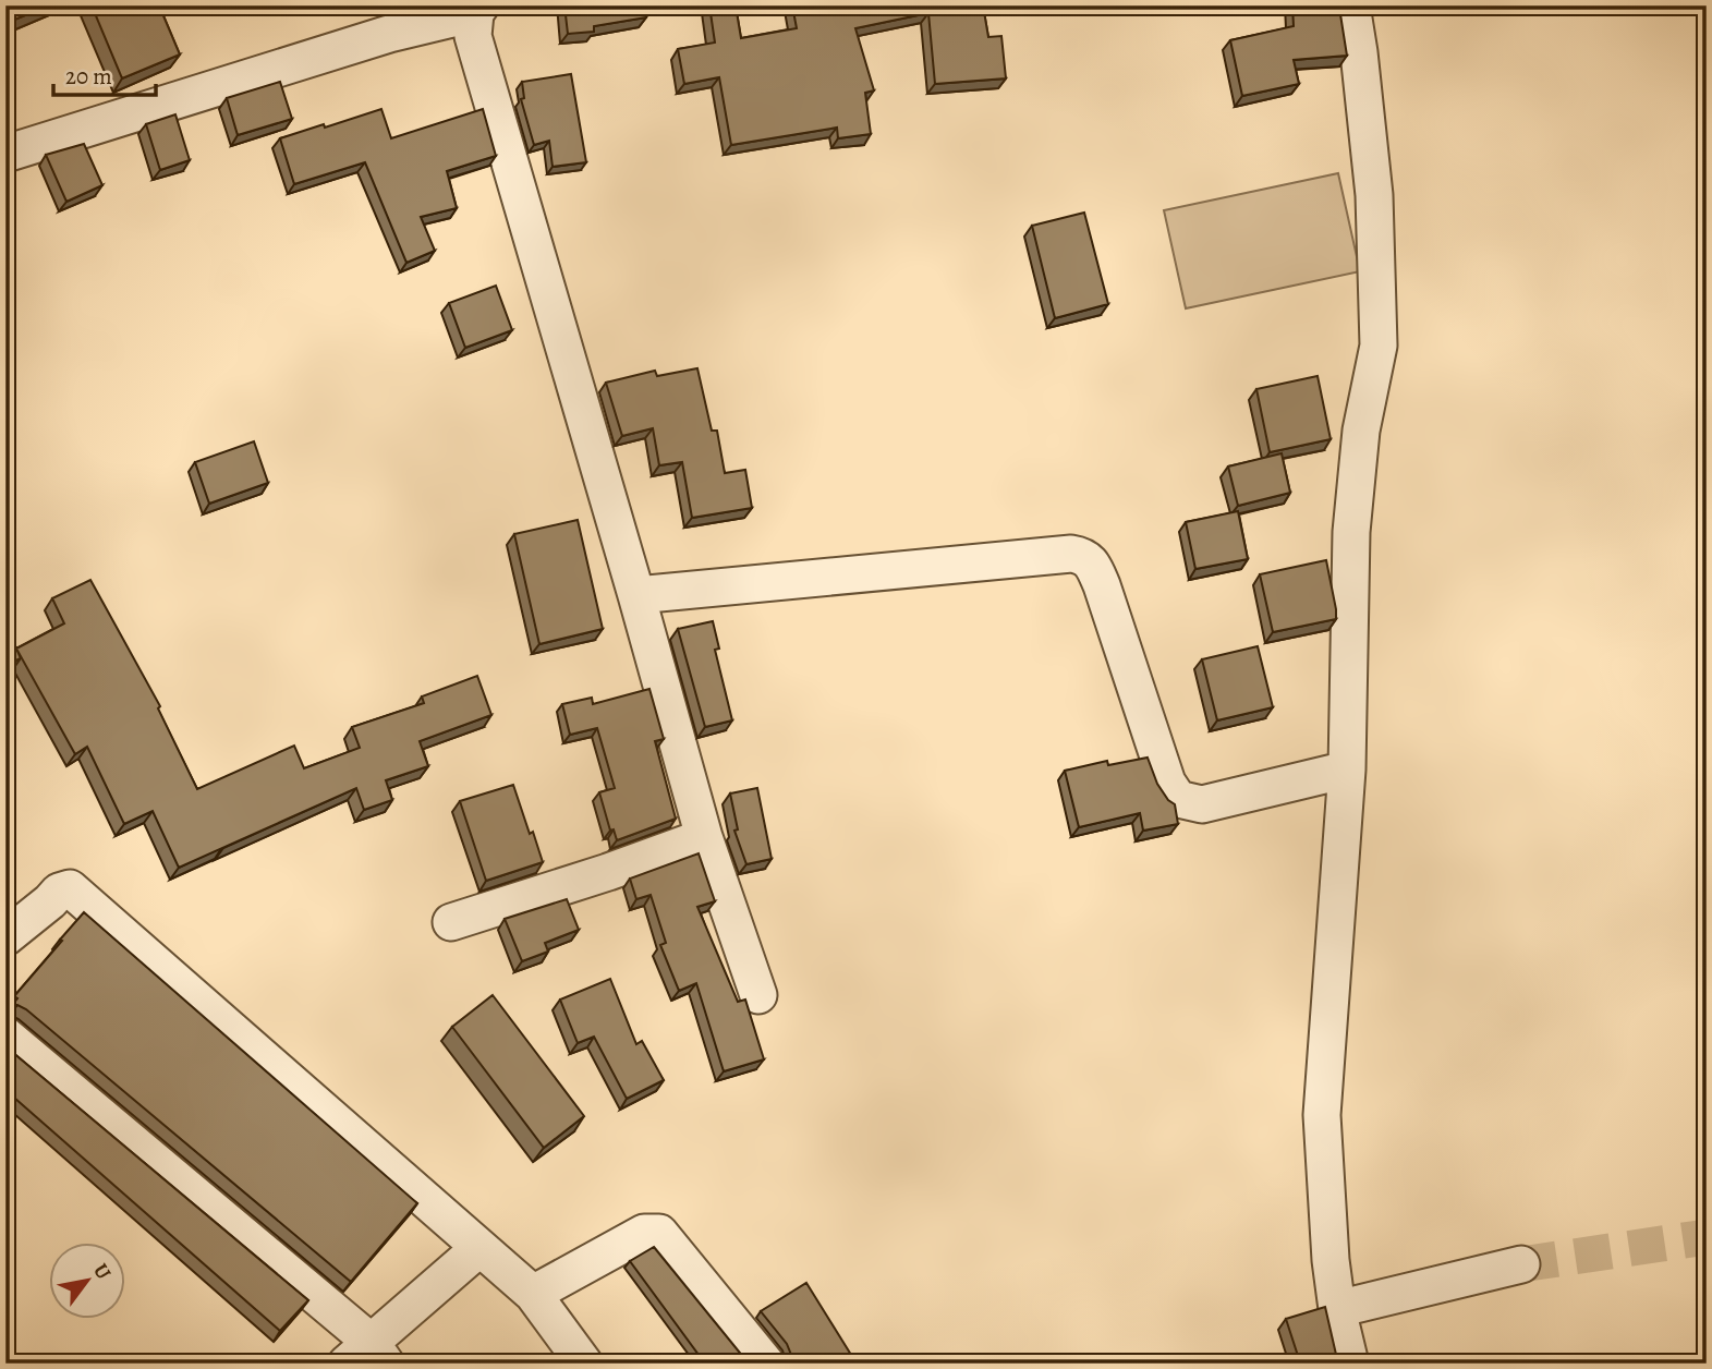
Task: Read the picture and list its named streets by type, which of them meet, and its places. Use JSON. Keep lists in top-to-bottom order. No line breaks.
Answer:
{"scale_bar":"20 m","north":"top right"}
